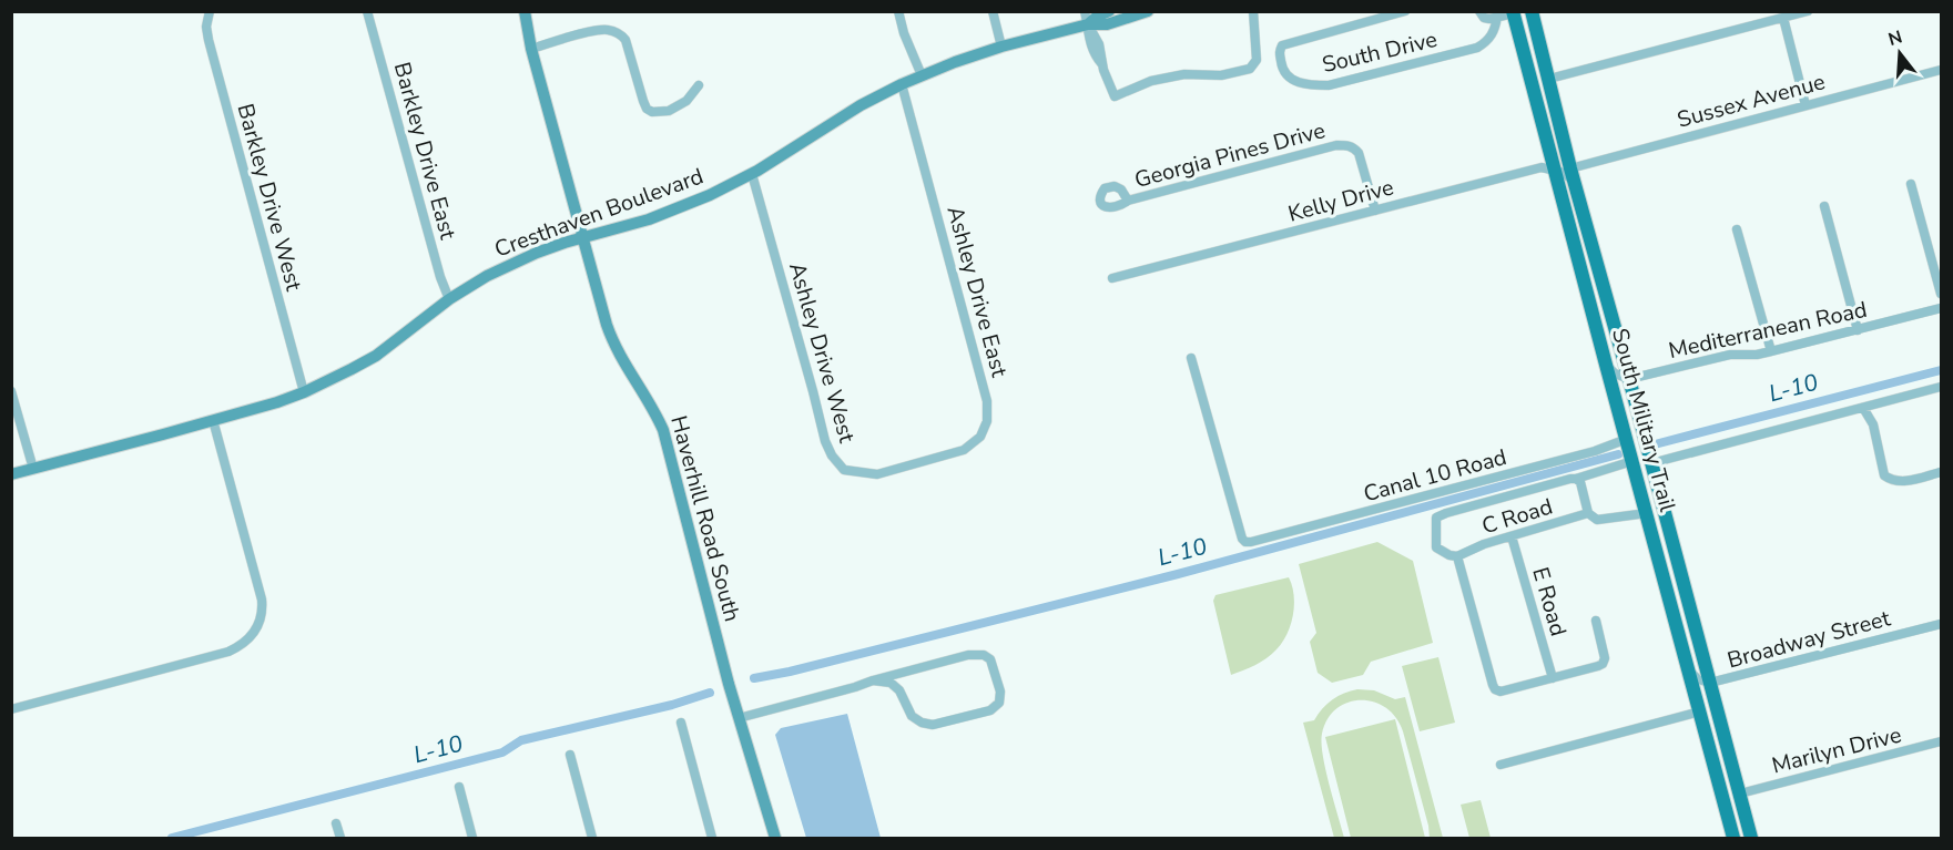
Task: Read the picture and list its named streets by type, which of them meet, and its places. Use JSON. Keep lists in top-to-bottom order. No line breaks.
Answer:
{"streets":{"main road":["South Military Trail"],"street":["South Drive","Sussex Avenue","Barkley Drive East","Georgia Pines Drive","Barkley Drive West","Kelly Drive","Cresthaven Boulevard","Ashley Drive East","Mediterranean Road","Ashley Drive West","Canal 10 Road","C Road","Haverhill Road South","E Road","Broadway Street","Marilyn Drive"]},"crossings":[["Sussex Avenue","South Military Trail"],["Barkley Drive East","Cresthaven Boulevard"],["Georgia Pines Drive","Kelly Drive"],["Barkley Drive West","Cresthaven Boulevard"],["Kelly Drive","South Military Trail"],["Cresthaven Boulevard","Ashley Drive East"],["Cresthaven Boulevard","Ashley Drive West"],["Cresthaven Boulevard","Haverhill Road South"],["Ashley Drive East","Ashley Drive West"],["Mediterranean Road","South Military Trail"],["South Military Trail","Canal 10 Road"],["South Military Trail","Broadway Street"],["South Military Trail","Marilyn Drive"],["C Road","E Road"]],"water":["L-10"],"north":"top"}
